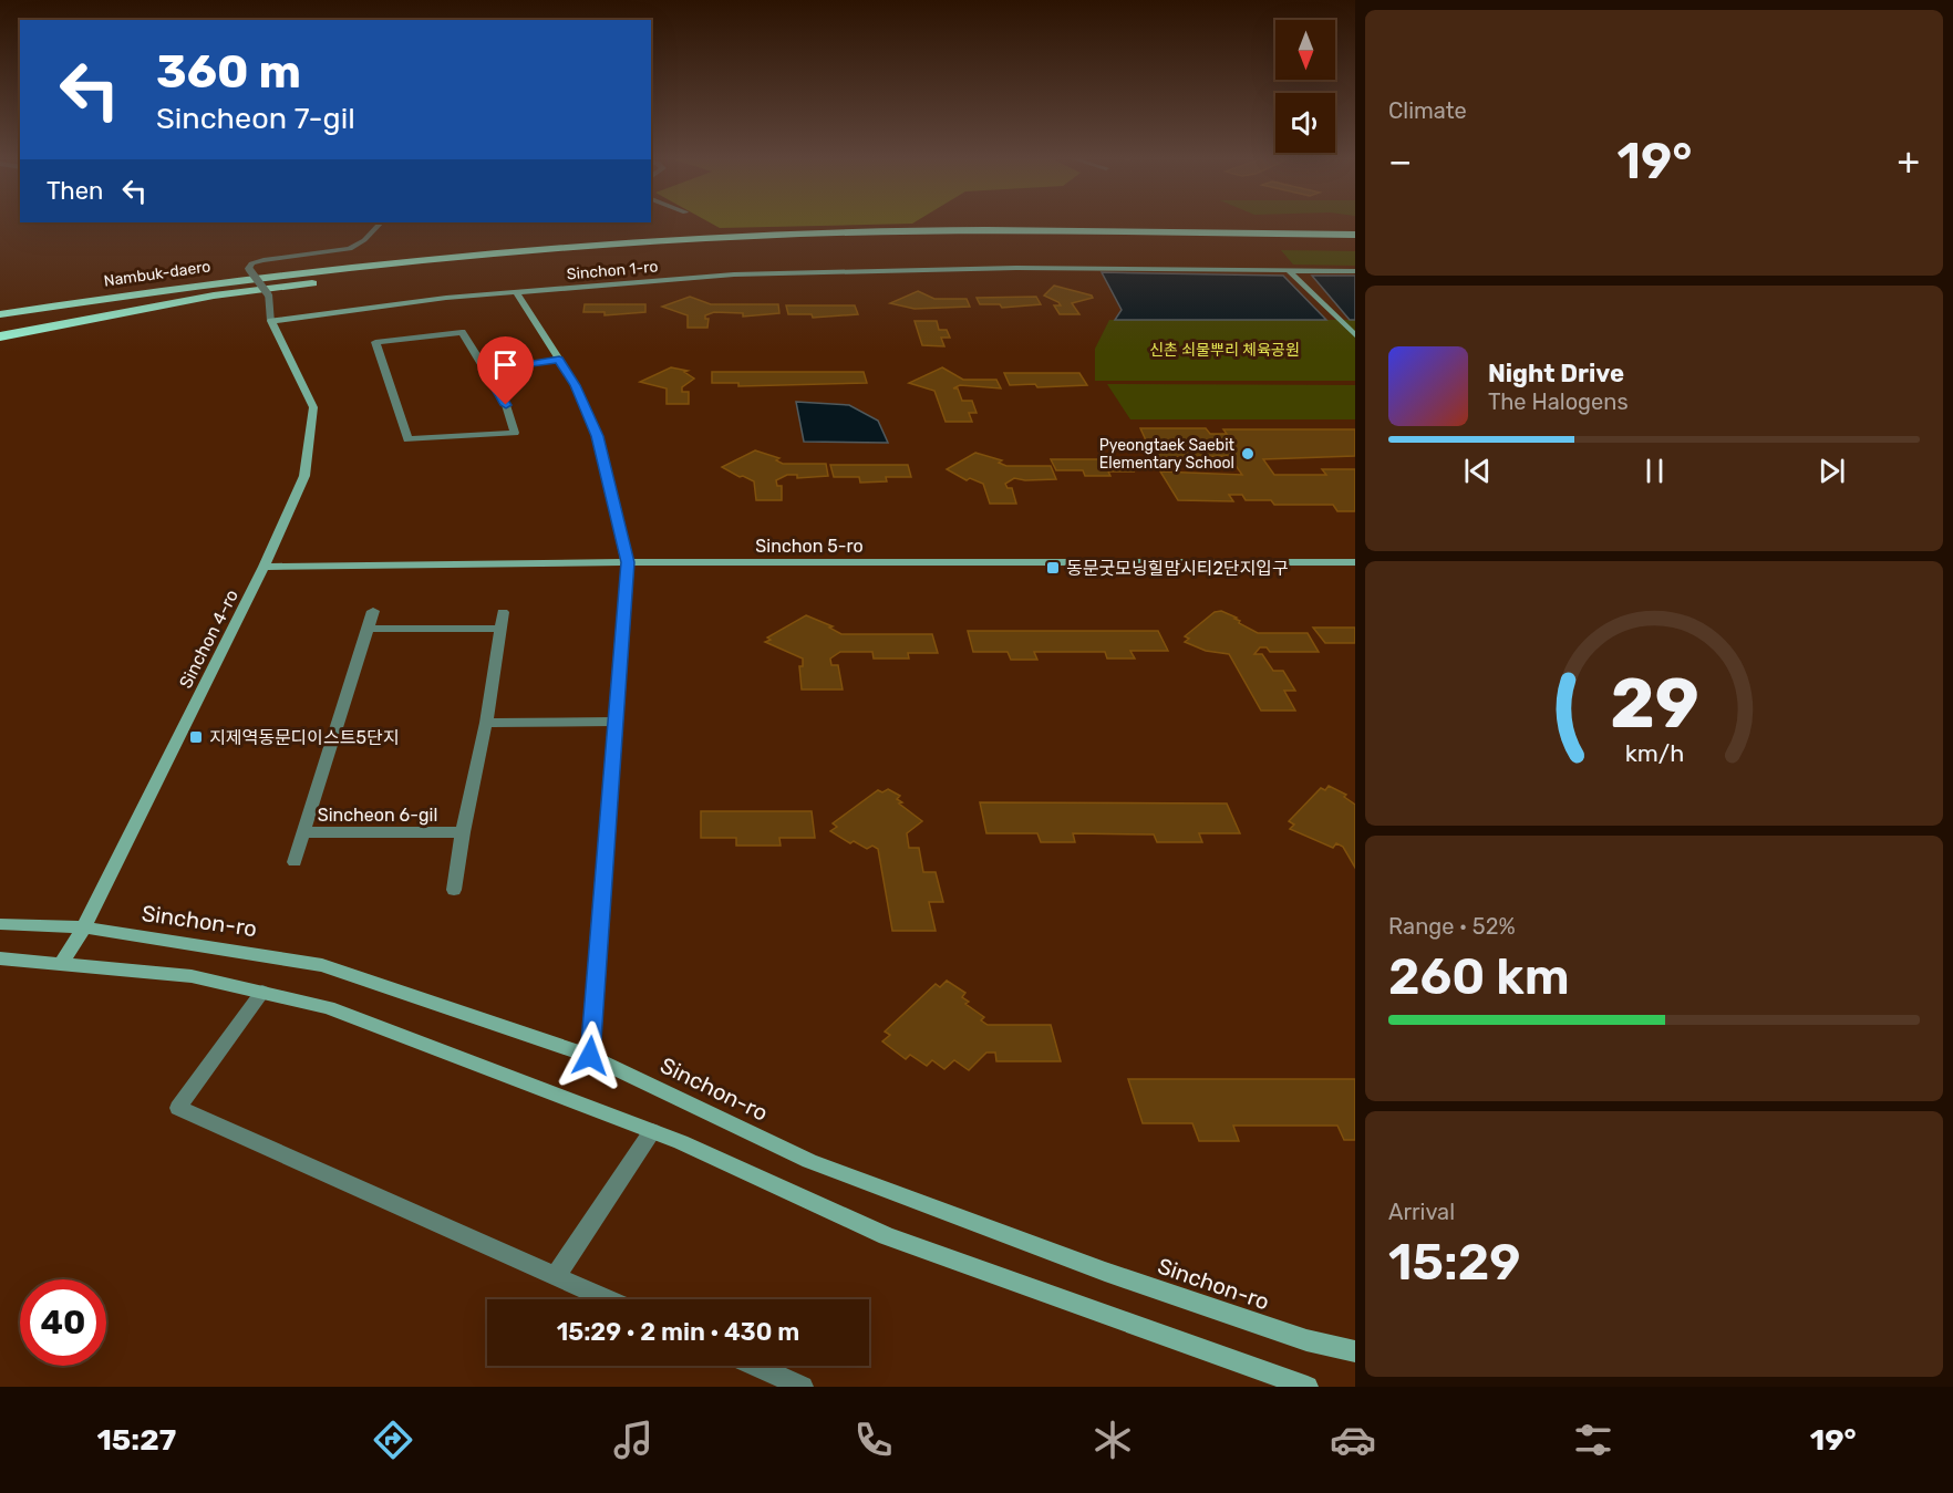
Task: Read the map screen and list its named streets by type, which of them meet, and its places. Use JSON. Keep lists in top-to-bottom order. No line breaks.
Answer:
{"streets":{"highway":["Nambuk-daero"],"street":["Sinchon 1-ro","Sinchon 5-ro","Sinchon 4-ro","Sincheon 6-gil","Sinchon-ro"]},"crossings":[["Sinchon 1-ro","Sinchon 4-ro"],["Sinchon 5-ro","Sinchon 4-ro"],["Sinchon 4-ro","Sinchon-ro"]],"parks":["신촌 쇠물뿌리 체육공원"],"places":{"other":["Pyeongtaek Saebit Elementary School"],"transit":["동문굿모닝힐맘시티2단지입구","지제역동문디이스트5단지"]},"north":"bottom","page":{"tile":["Climate",["Range · 52%","260 km"],["Arrival","15:29"]],"turn":["360 m","Sincheon 7-gil"],"heat":["−","19°","+"],"then":"Then","song":["Night Drive","The Halogens"],"limit":"40","trip":"15:29 · 2 min · 430 m","tabs":["15:27","19°"],"gauge":["29","km/h"]}}
